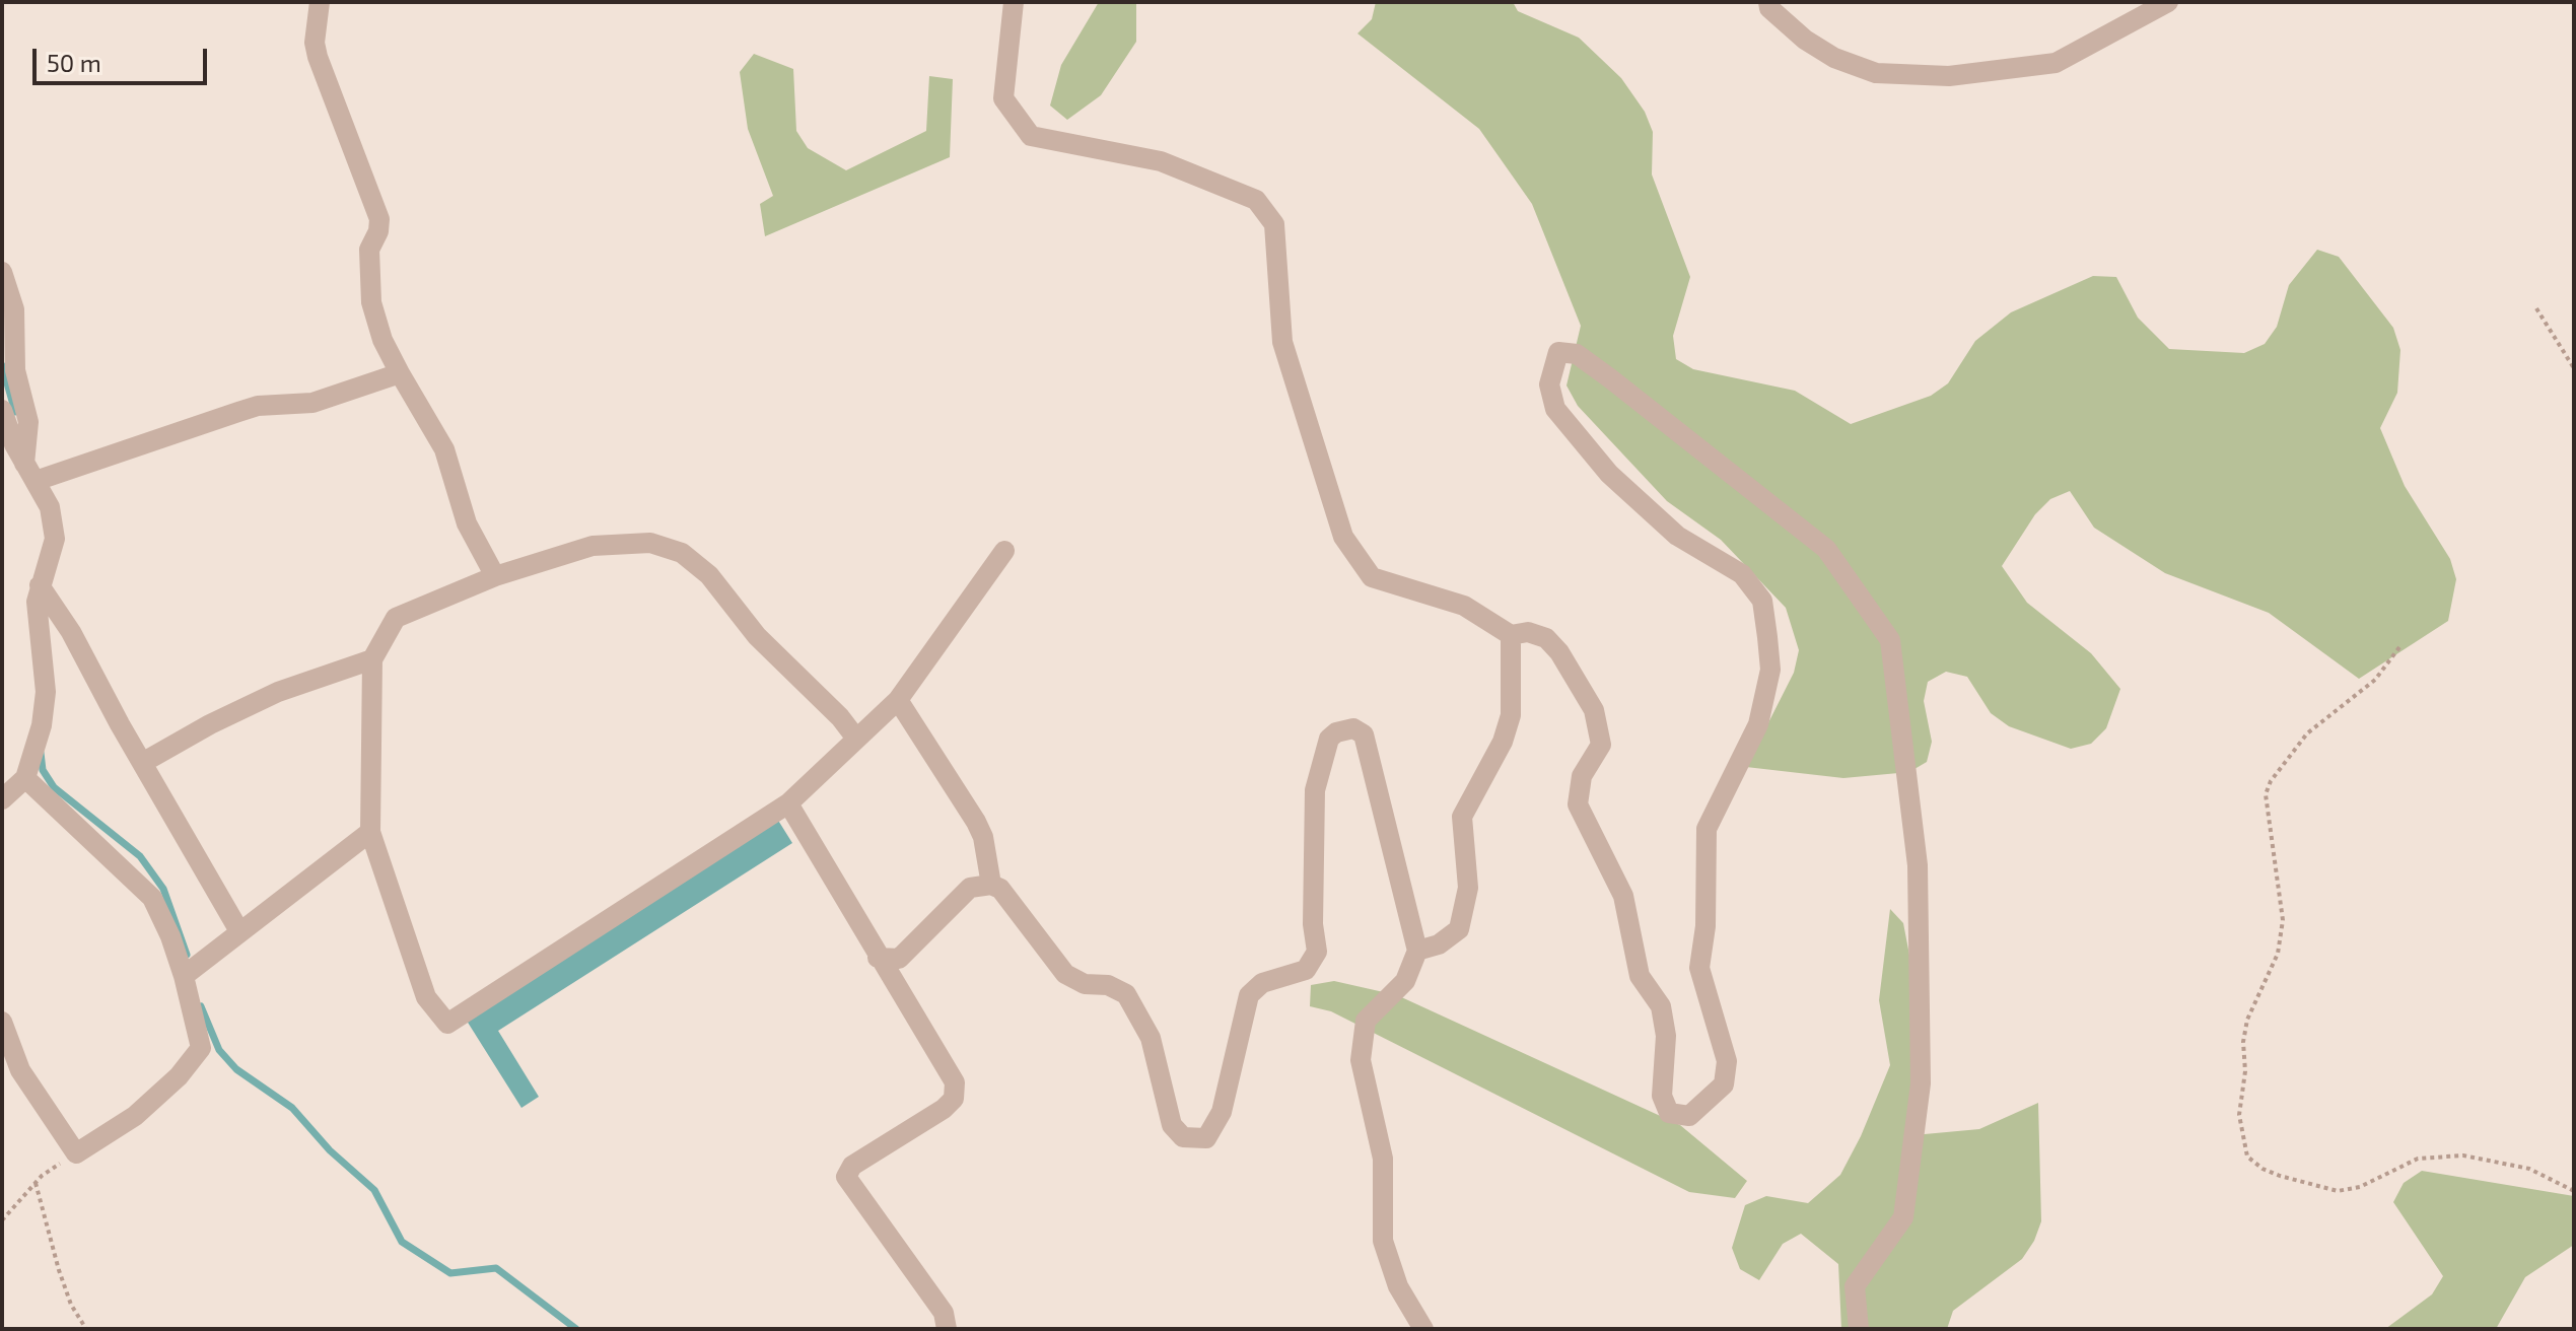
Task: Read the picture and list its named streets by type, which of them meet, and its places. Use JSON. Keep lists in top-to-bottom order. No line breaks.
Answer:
{"scale_bar":"50 m"}
